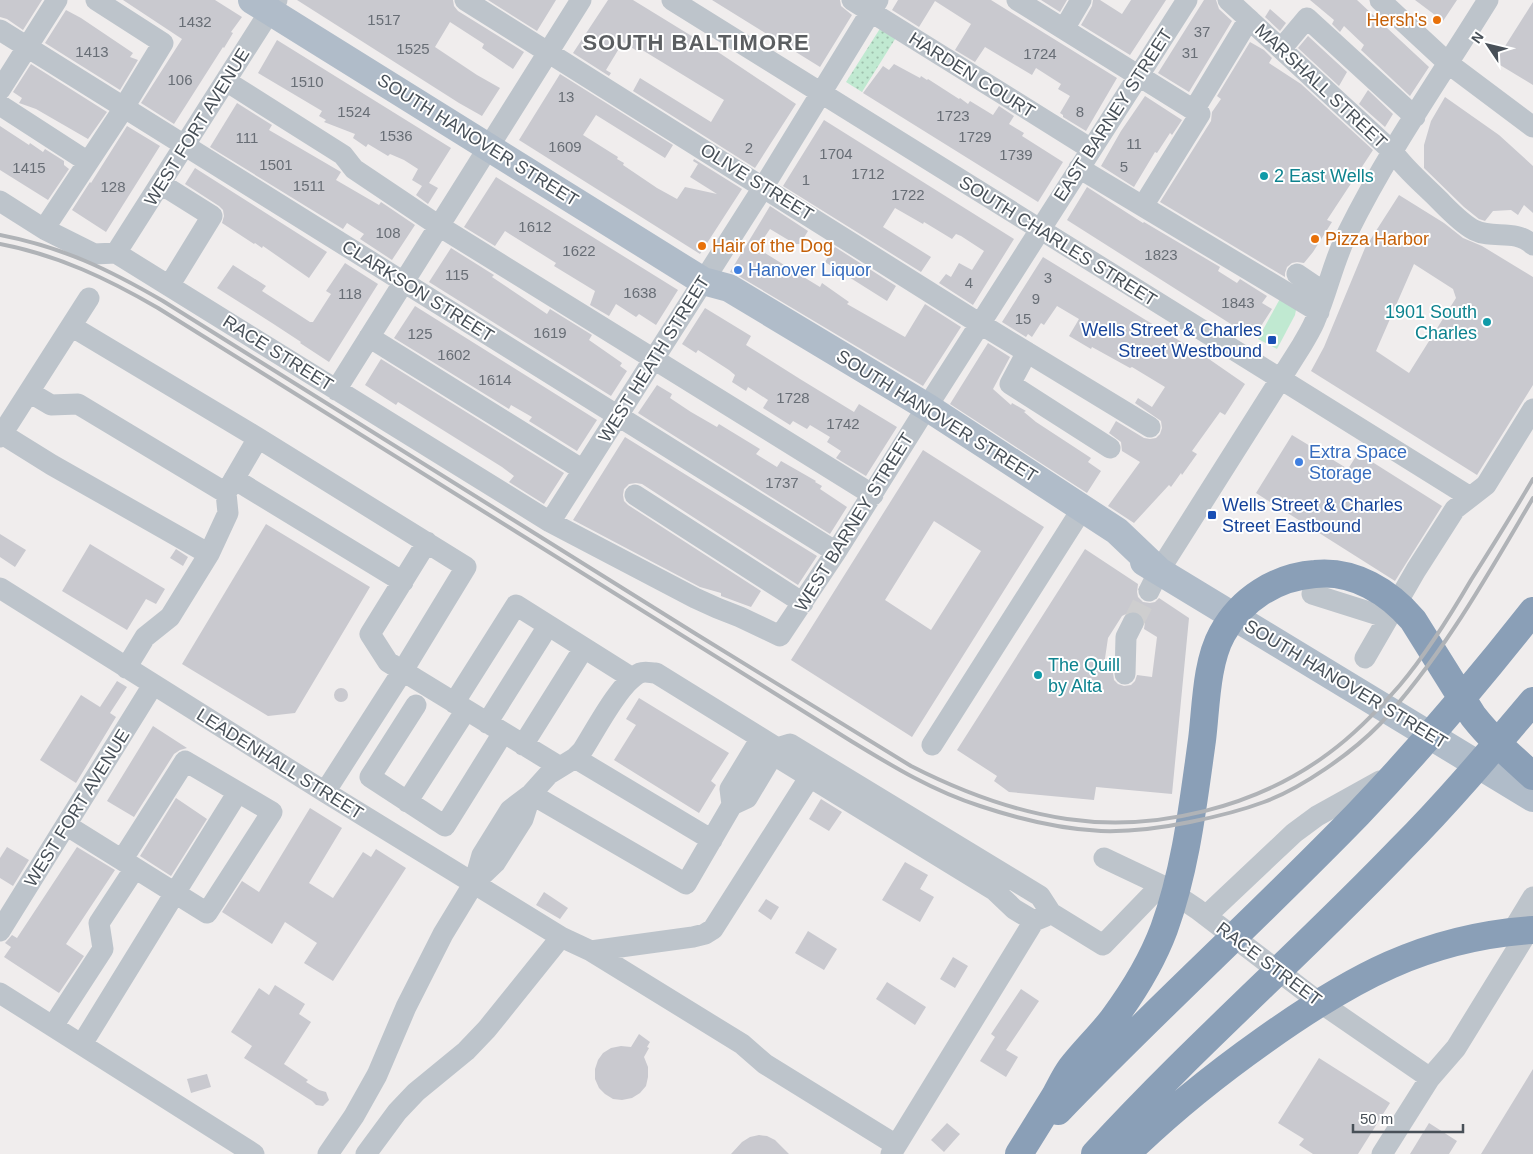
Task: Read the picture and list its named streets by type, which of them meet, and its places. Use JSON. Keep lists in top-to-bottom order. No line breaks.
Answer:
{"streets":{"main road":["SOUTH HANOVER STREET"],"street":["HARDEN COURT","MARSHALL STREET","EAST BARNEY STREET","WEST FORT AVENUE","OLIVE STREET","SOUTH CHARLES STREET","CLARKSON STREET","RACE STREET","WEST HEATH STREET","WEST BARNEY STREET","LEADENHALL STREET"]},"crossings":[["HARDEN COURT","EAST BARNEY STREET"],["HARDEN COURT","WEST HEATH STREET"],["EAST BARNEY STREET","SOUTH CHARLES STREET"],["EAST BARNEY STREET","WEST BARNEY STREET"],["WEST FORT AVENUE","SOUTH HANOVER STREET"],["WEST FORT AVENUE","CLARKSON STREET"],["WEST FORT AVENUE","RACE STREET"],["WEST FORT AVENUE","LEADENHALL STREET"],["SOUTH HANOVER STREET","WEST HEATH STREET"],["SOUTH HANOVER STREET","WEST BARNEY STREET"],["OLIVE STREET","WEST HEATH STREET"],["OLIVE STREET","WEST BARNEY STREET"],["SOUTH CHARLES STREET","WEST HEATH STREET"],["SOUTH CHARLES STREET","WEST BARNEY STREET"],["CLARKSON STREET","WEST HEATH STREET"],["CLARKSON STREET","WEST BARNEY STREET"],["RACE STREET","WEST HEATH STREET"],["RACE STREET","WEST BARNEY STREET"]],"districts":["SOUTH BALTIMORE"],"places":{"other":["Hersh's","2 East Wells","Pizza Harbor","Hair of the Dog","Hanover Liquor","1901 South Charles","Extra Space Storage","The Quill by Alta"],"transit":["Wells Street & Charles Street Westbound","Wells Street & Charles Street Eastbound"]},"house_numbers":["1517","1432","37","1525","1413","31","1724","106","1510","13","1524","8","1723","1536","1729","111","11","1609","2","1704","1739","1501","5","1415","1712","1","1511","128","1722","1612","108","1622","1823","115","3","4","1638","118","9","1843","15","1619","125","1602","1614","1728","1742","1737"],"scale_bar":"50 m","north":"top left"}
